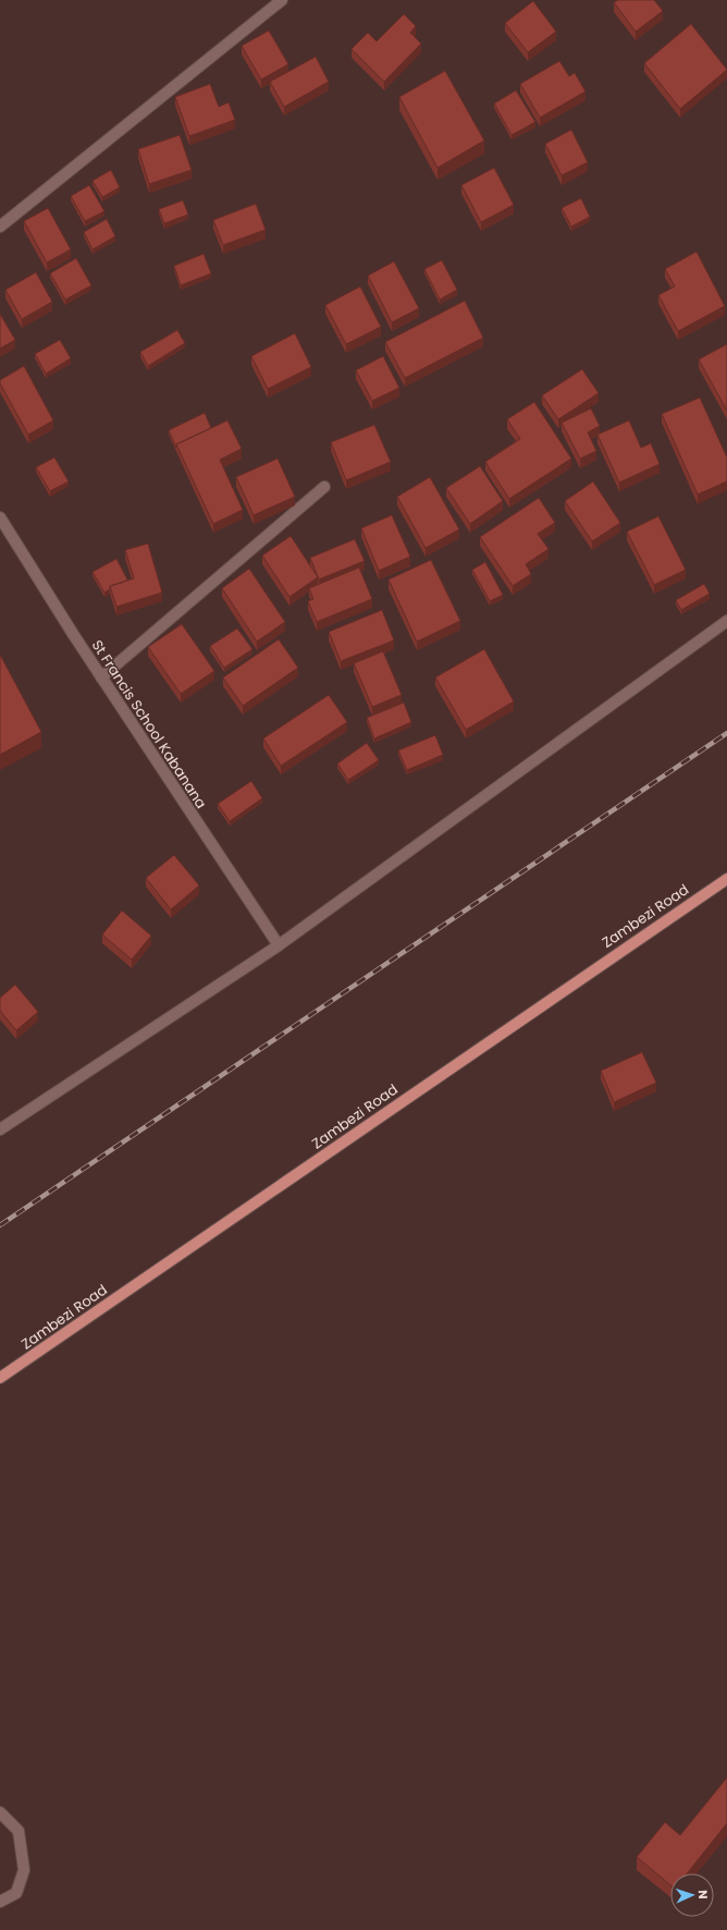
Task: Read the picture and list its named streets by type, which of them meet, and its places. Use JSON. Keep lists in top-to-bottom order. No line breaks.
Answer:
{"streets":{"main road":["Zambezi Road"],"street":["St Francis School Kabanana"]},"north":"right"}
